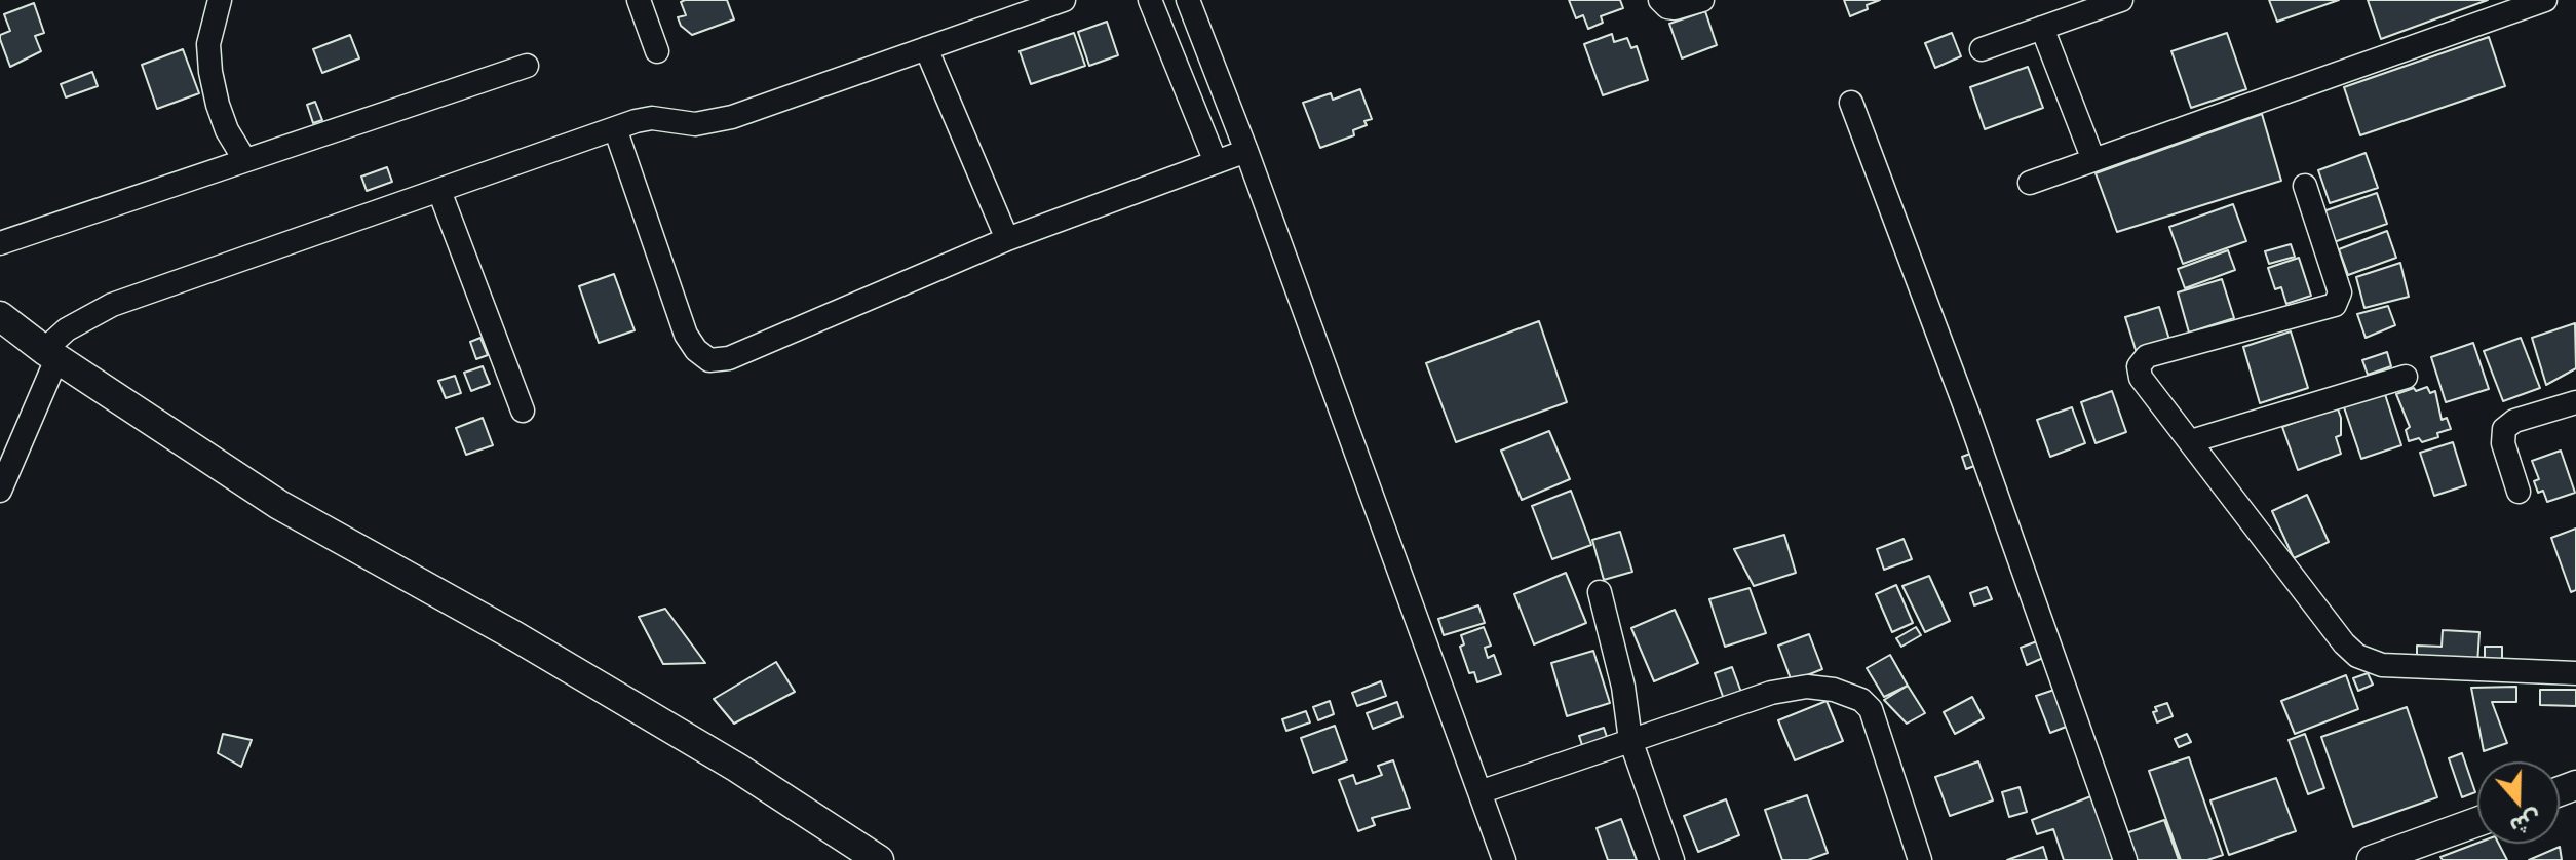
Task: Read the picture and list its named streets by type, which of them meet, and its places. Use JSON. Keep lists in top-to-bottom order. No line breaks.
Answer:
{"north":"bottom"}
